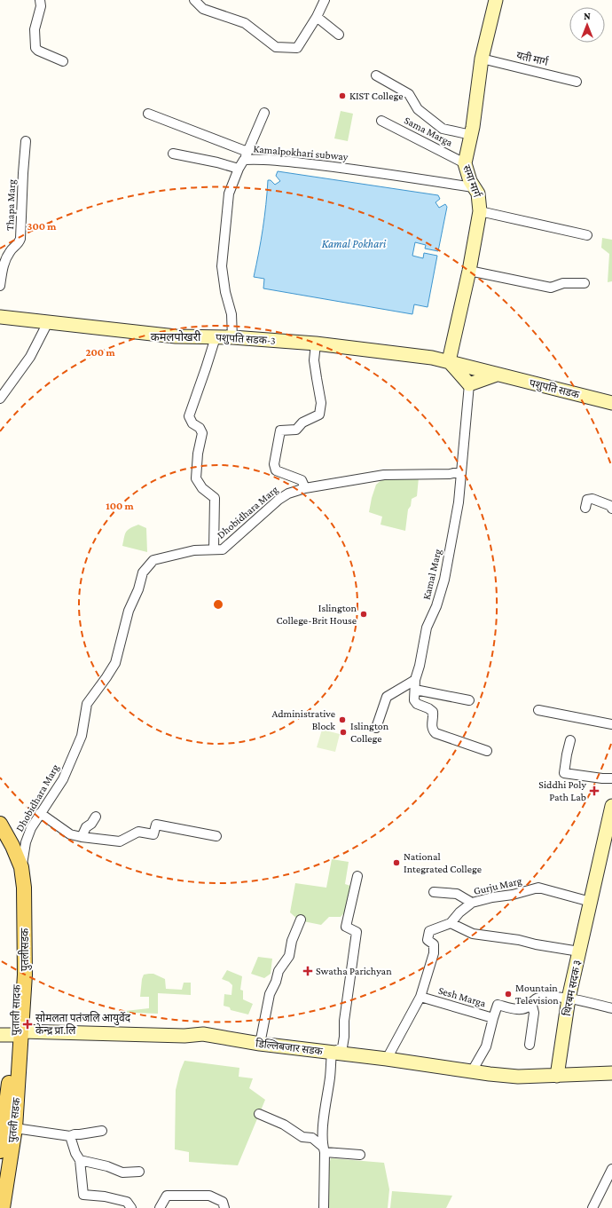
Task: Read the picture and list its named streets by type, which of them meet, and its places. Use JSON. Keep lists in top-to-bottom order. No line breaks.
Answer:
{"streets":{"main road":["समा मार्ग","पशुपति सडक-3","पशुपति सडक","पुतलीसडक","थिरबम सदक ३","पुताली सादक","डिल्लिबजार सडक","पुतली सडक"],"street":["यती मार्ग","Sama Marga","Kamalpokhari subway","Thapa Marg","Dhobidhara Marg","Kamal Marg","Gurju Marg","Sesh Marga"]},"crossings":[["यती मार्ग","समा मार्ग"],["Sama Marga","समा मार्ग"],["Kamalpokhari subway","समा मार्ग"],["Kamalpokhari subway","पशुपति सडक-3"],["समा मार्ग","पशुपति सडक-3"],["समा मार्ग","पशुपति सडक"],["पशुपति सडक-3","पशुपति सडक"],["Dhobidhara Marg","Kamal Marg"],["Dhobidhara Marg","पुतलीसडक"],["Gurju Marg","थिरबम सदक ३"],["Gurju Marg","Sesh Marga"],["Gurju Marg","डिल्लिबजार सडक"],["पुतलीसडक","पुताली सादक"],["पुतलीसडक","डिल्लिबजार सडक"],["पुतलीसडक","पुतली सडक"],["थिरबम सदक ३","Sesh Marga"],["थिरबम सदक ३","डिल्लिबजार सडक"],["पुताली सादक","डिल्लिबजार सडक"],["पुताली सादक","पुतली सडक"],["डिल्लिबजार सडक","पुतली सडक"]],"districts":["कमलपोखरी"],"water":["Kamal Pokhari"],"places":{"other":["KIST College","Islington College-Brit House","Administrative Block","Islington College","National Integrated College","Mountain Television"],"health":["Siddhi Poly Path Lab","Swatha Parichyan","सोमलता पतंजलि आयुर्वेद केन्द्र प्रा.लि"]},"north":"top","rings":["300 m","200 m","100 m"]}
